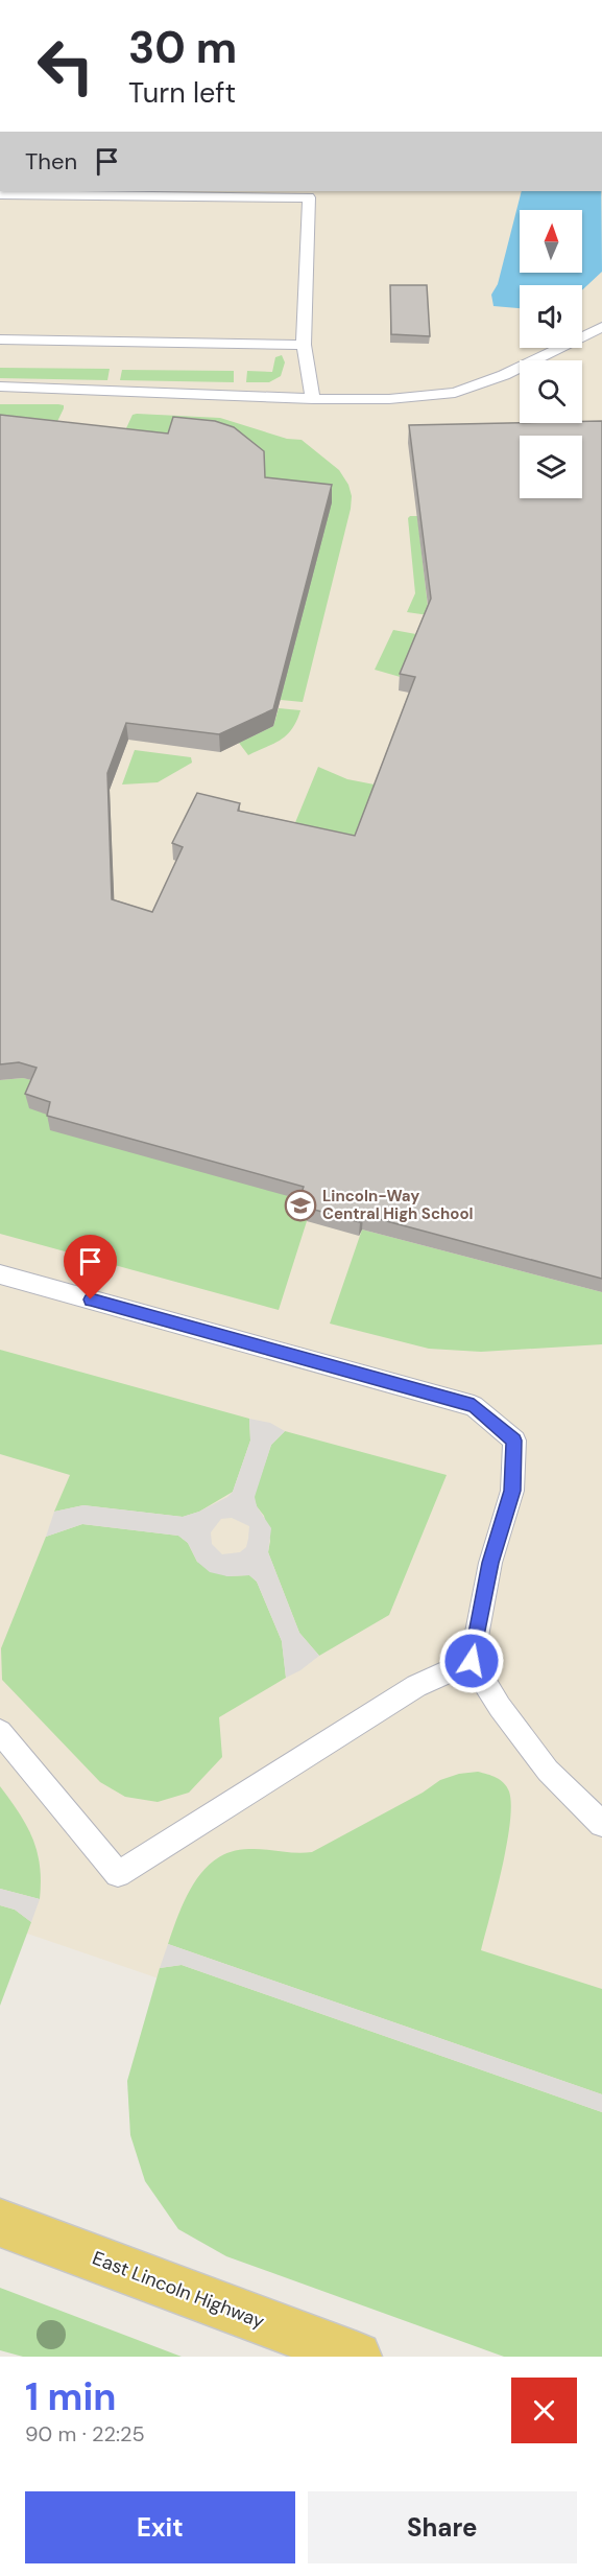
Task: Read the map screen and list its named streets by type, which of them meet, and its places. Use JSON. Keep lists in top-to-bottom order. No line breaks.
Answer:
{"streets":{"main road":["East Lincoln Highway"]},"places":{"school or university":["Lincoln-Way Central High School"]},"north":"top","page":{"turn":["30 m","Turn left"],"then":"Then","heading":["1 min","90 m · 22:25"],"buttons":["Exit","Share"]}}
